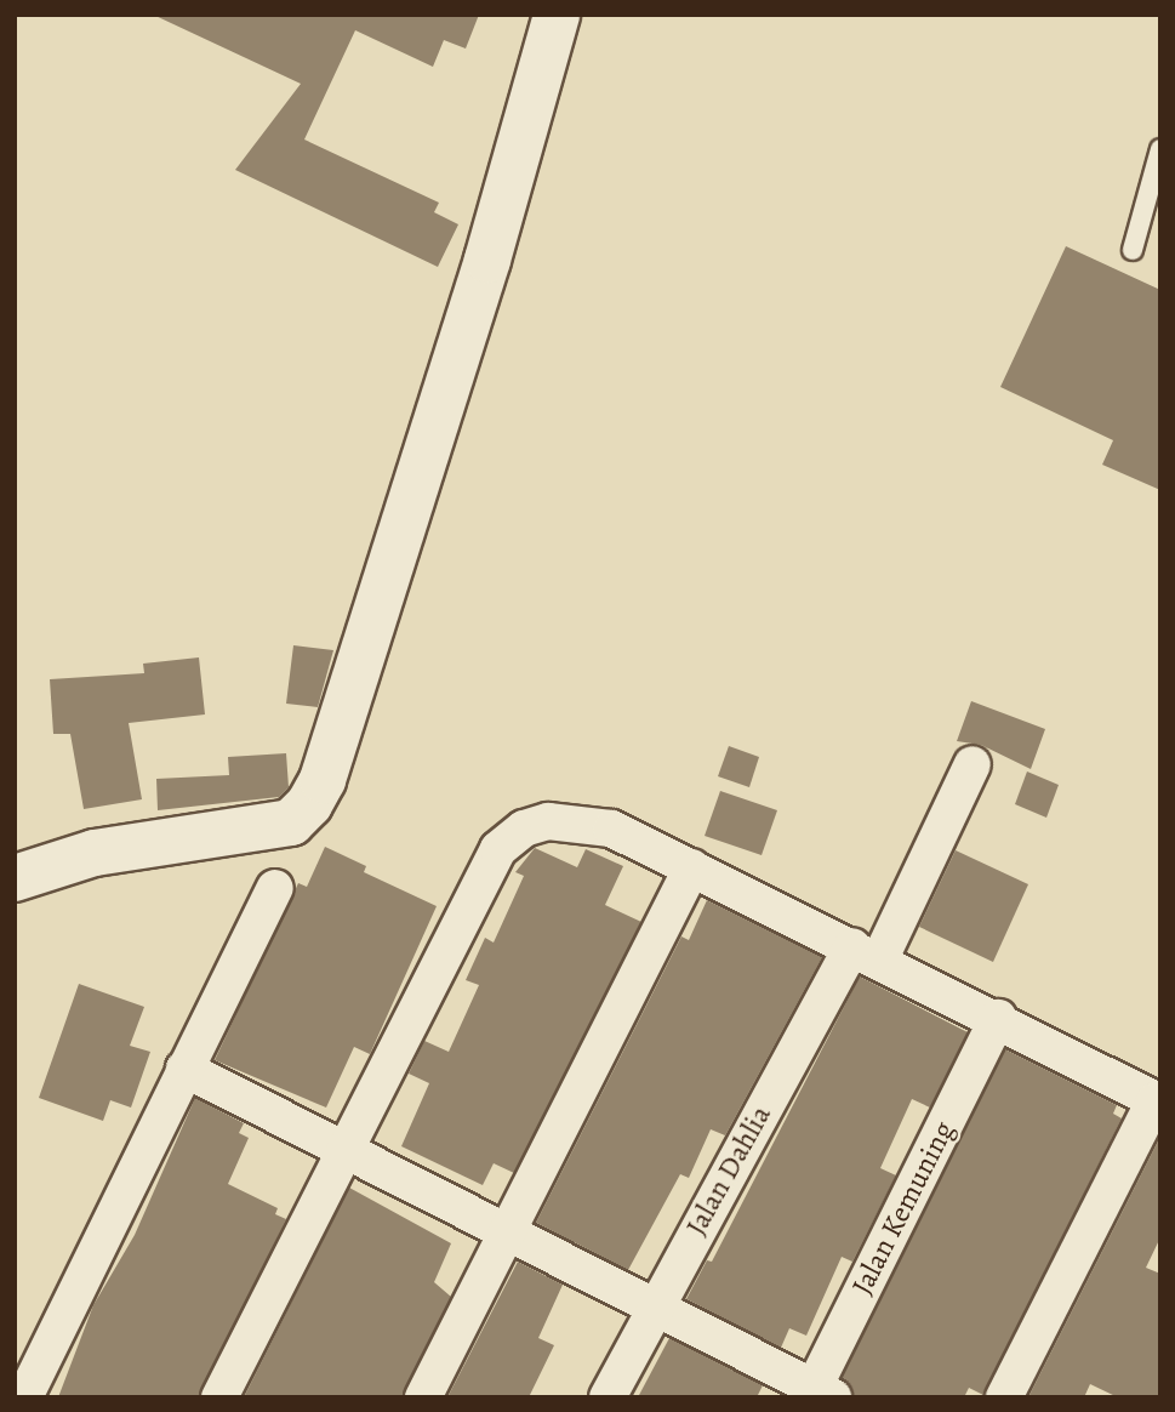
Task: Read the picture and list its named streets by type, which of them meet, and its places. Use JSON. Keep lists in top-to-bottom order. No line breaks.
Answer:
{"streets":{"street":["Jalan Dahlia","Jalan Kemuning"]}}
